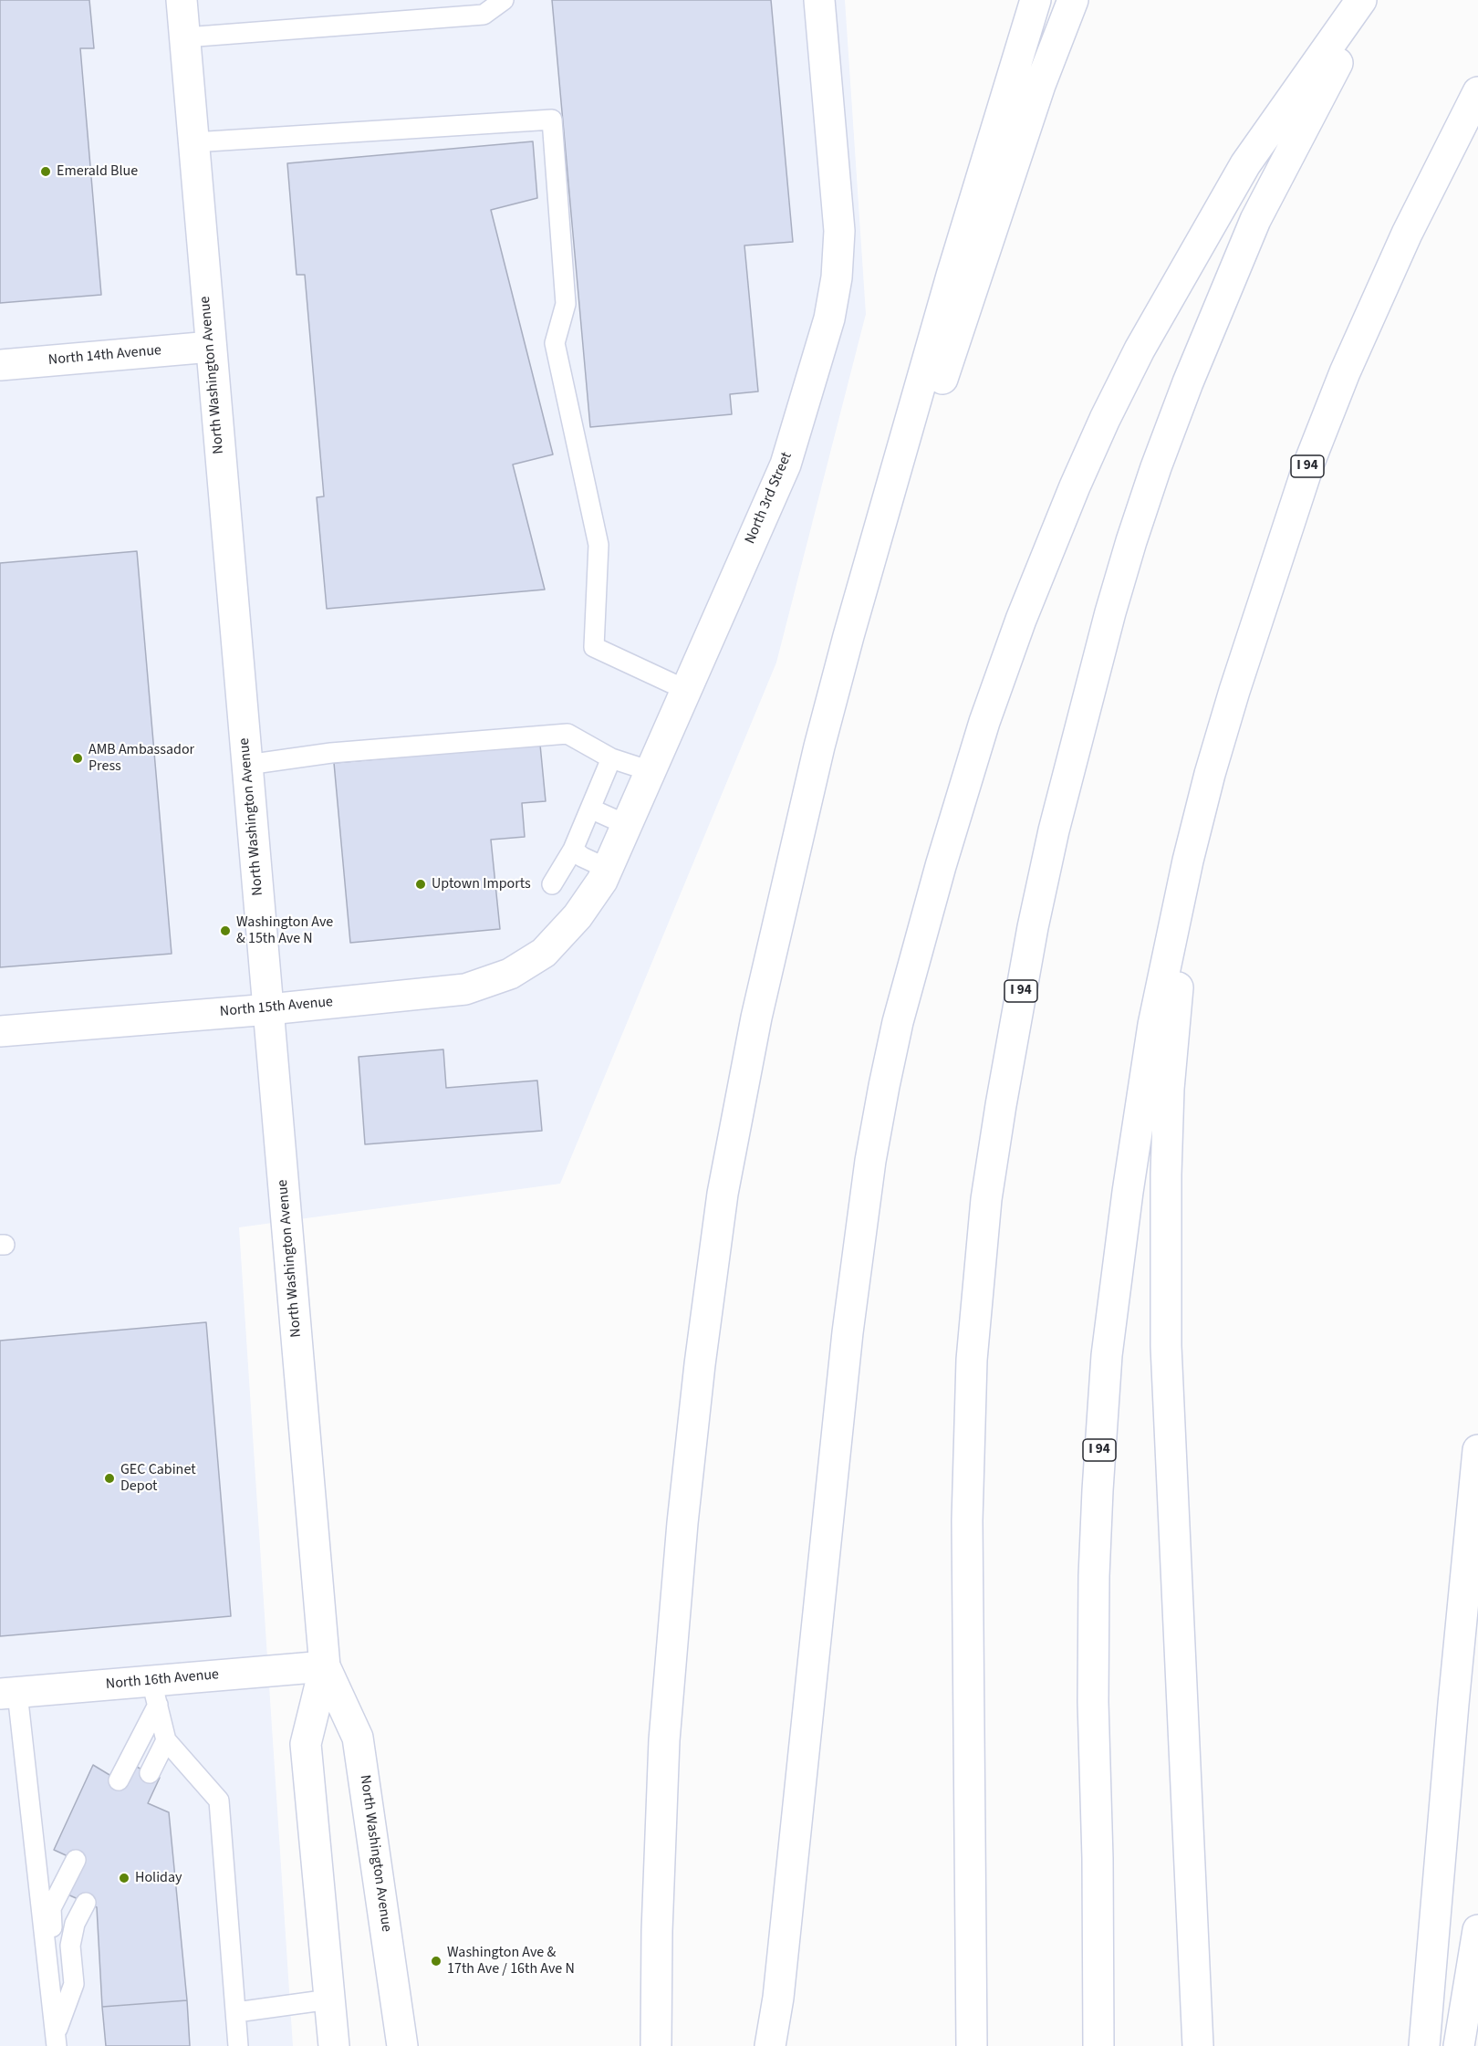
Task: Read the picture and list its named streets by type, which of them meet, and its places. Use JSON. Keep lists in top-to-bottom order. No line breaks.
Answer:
{"streets":{"main road":["North 14th Avenue","North Washington Avenue","I 94","North 3rd Street","North 15th Avenue","North 16th Avenue"]},"crossings":[["North 14th Avenue","North Washington Avenue"],["North Washington Avenue","North 15th Avenue"],["North Washington Avenue","North 16th Avenue"],["North 3rd Street","North 15th Avenue"]],"places":["Emerald Blue","AMB Ambassador Press","Uptown Imports","Washington Ave & 15th Ave N","GEC Cabinet Depot","Holiday","Washington Ave & 17th Ave / 16th Ave N"]}
